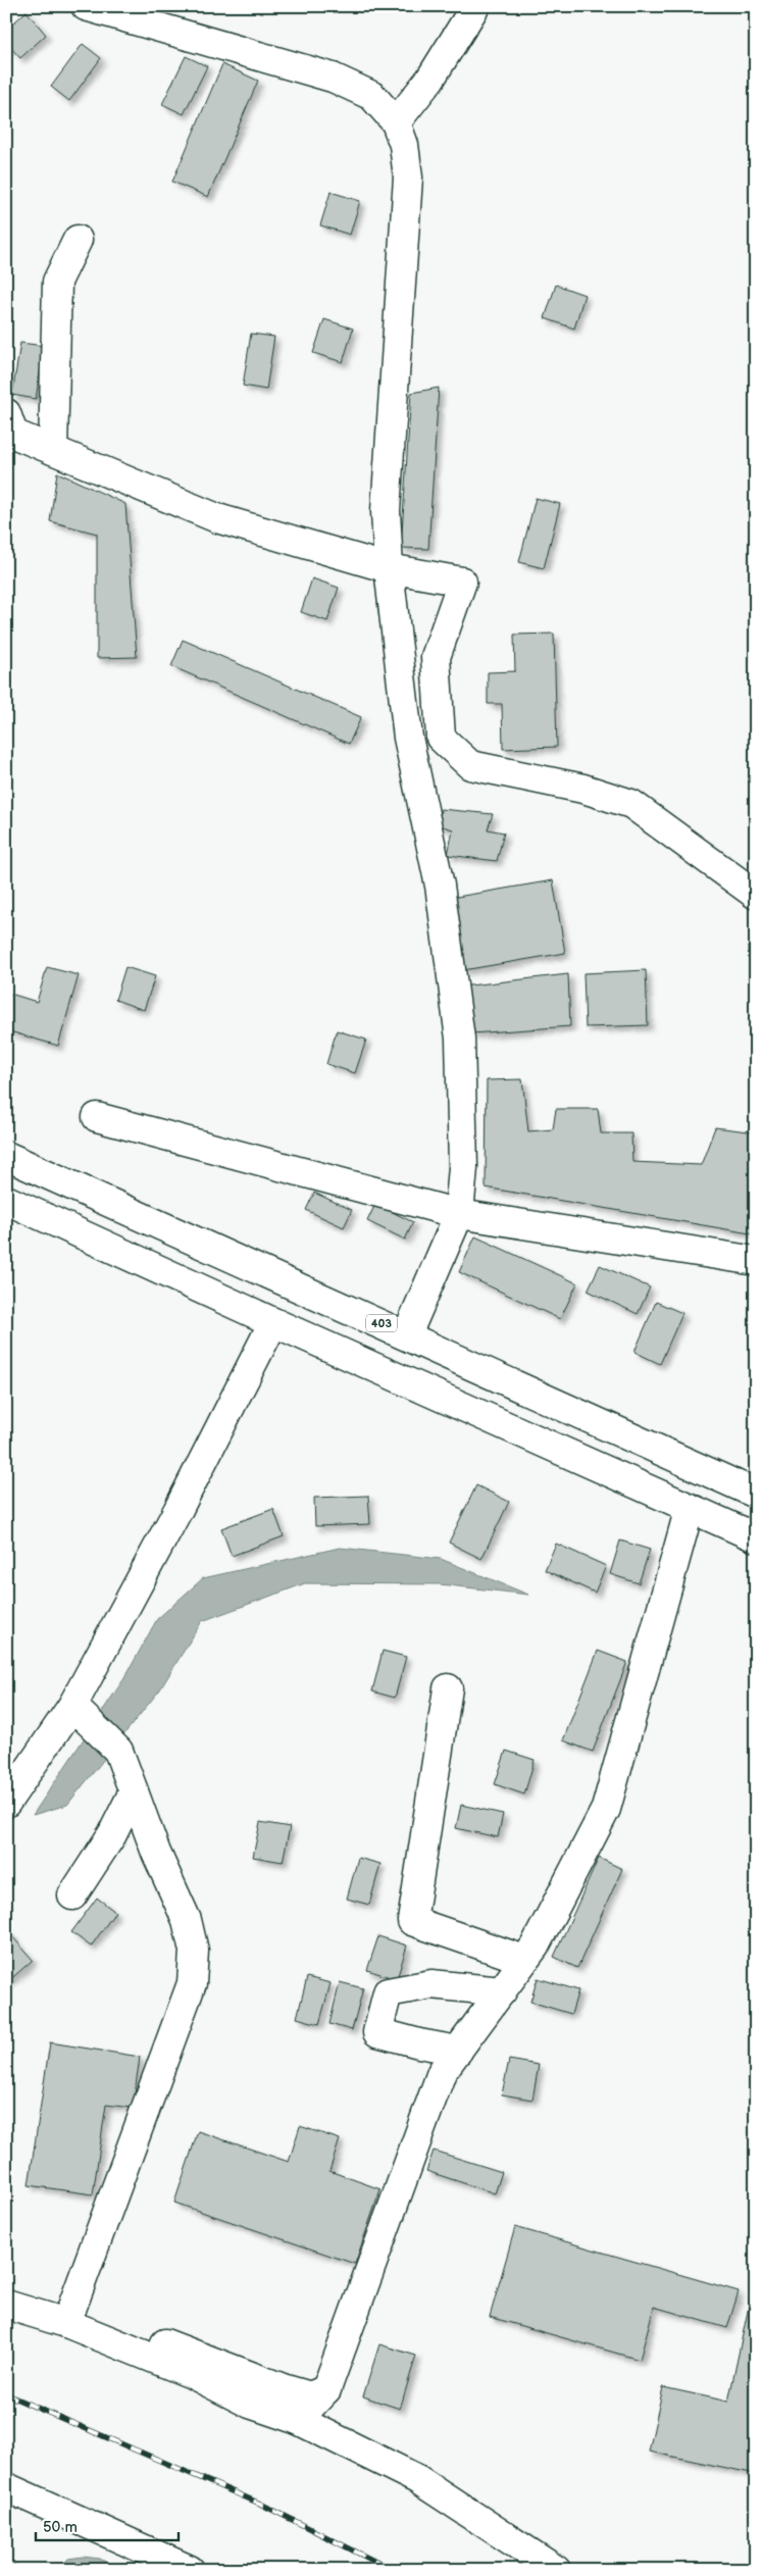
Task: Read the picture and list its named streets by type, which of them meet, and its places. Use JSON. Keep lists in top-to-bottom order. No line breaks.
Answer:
{"streets":{"main road":["403"]},"scale_bar":"50 m"}
